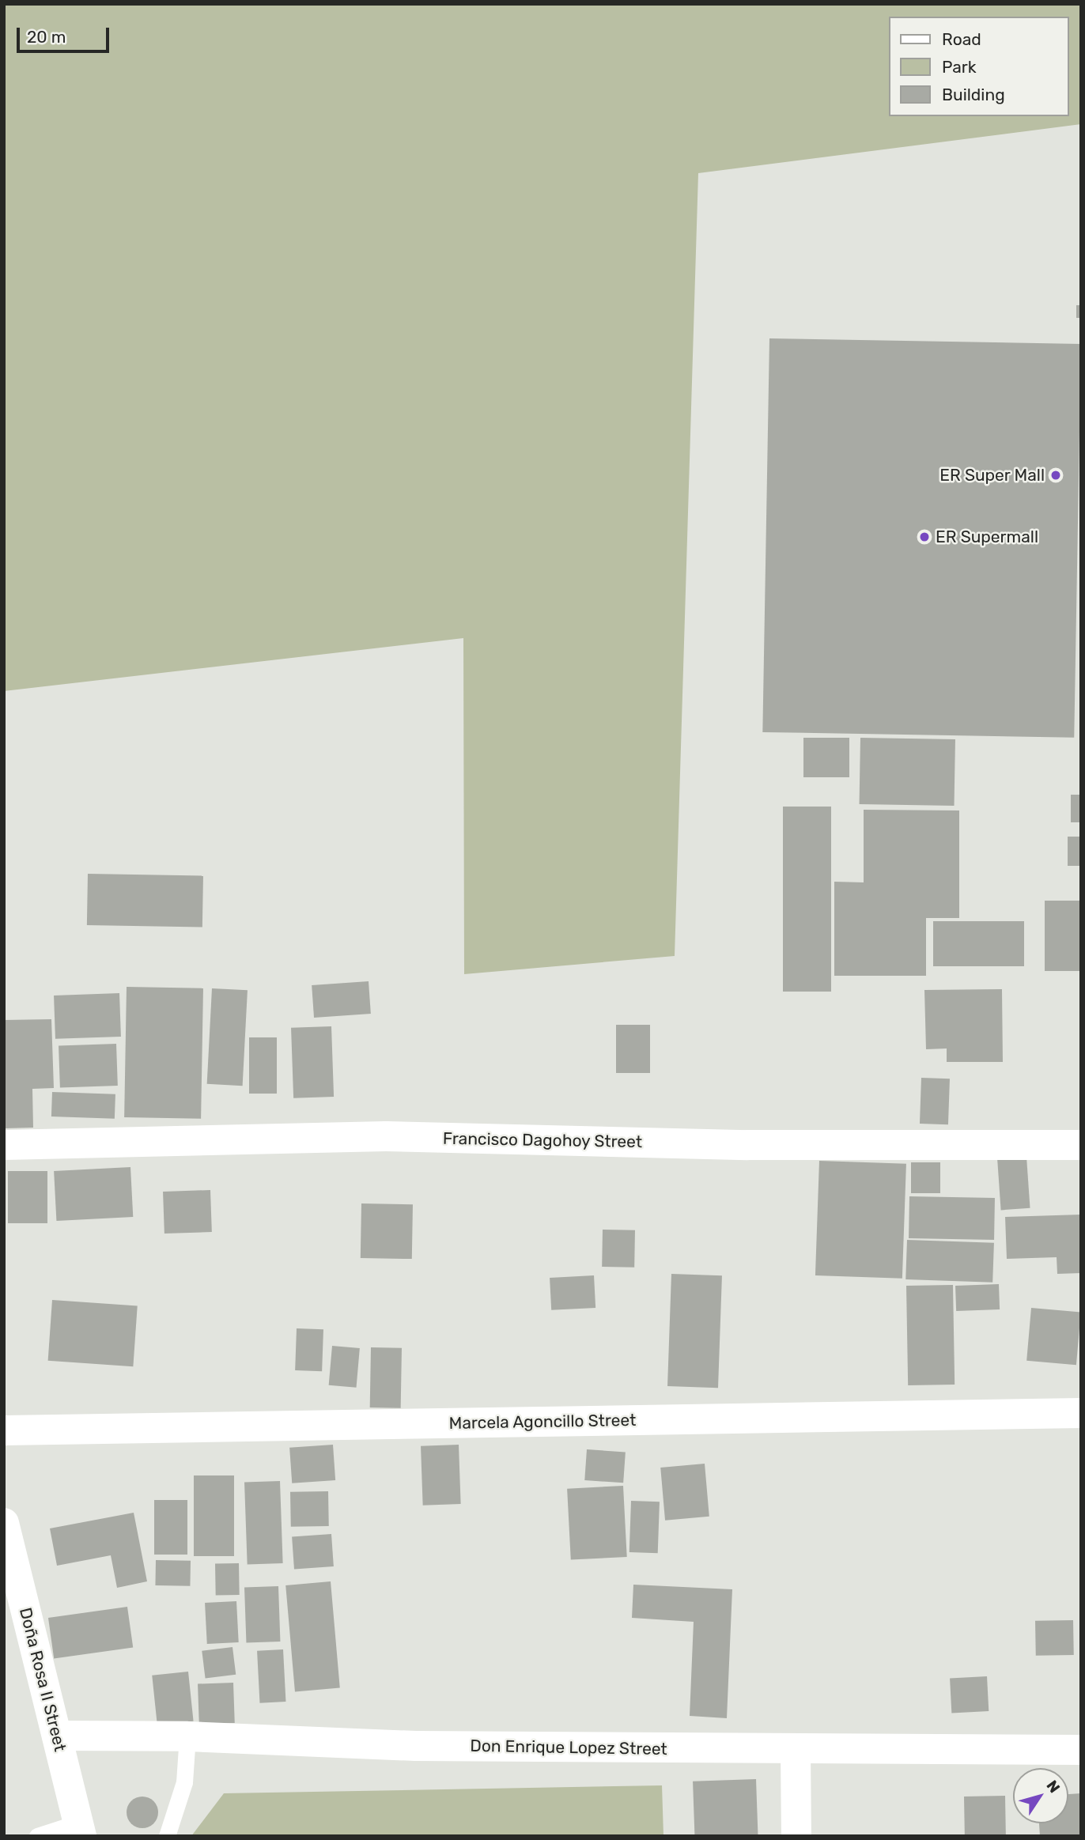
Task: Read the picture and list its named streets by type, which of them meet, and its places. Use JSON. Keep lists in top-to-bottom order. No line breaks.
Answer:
{"streets":{"street":["Francisco Dagohoy Street","Marcela Agoncillo Street","Doña Rosa II Street","Don Enrique Lopez Street"]},"crossings":[["Doña Rosa II Street","Don Enrique Lopez Street"]],"places":["ER Super Mall","ER Supermall"],"legend":["Road","Park","Building"],"scale_bar":"20 m","north":"top right"}
